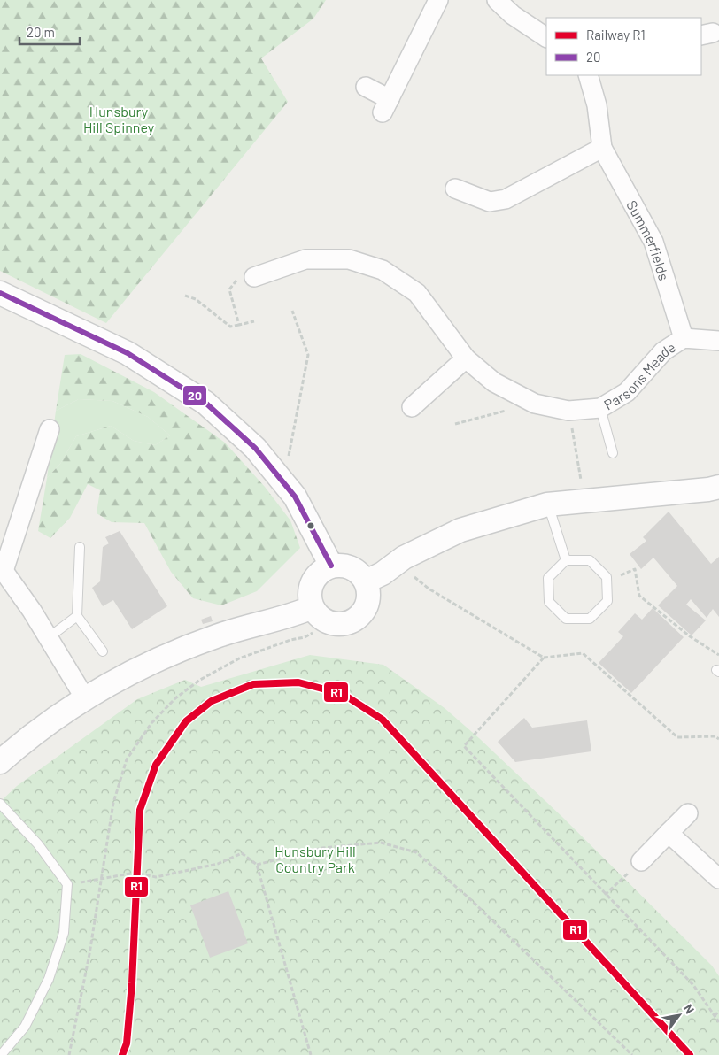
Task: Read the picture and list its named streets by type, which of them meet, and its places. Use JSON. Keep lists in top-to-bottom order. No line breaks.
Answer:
{"streets":{"street":["Summerfields","Parsons Meade"]},"crossings":[["Summerfields","Parsons Meade"]],"parks":["Hunsbury Hill Spinney","Hunsbury Hill Country Park"],"lines":["transit line 20","rail line R1"],"legend":["Railway R1","20"],"scale_bar":"20 m","north":"top right"}
